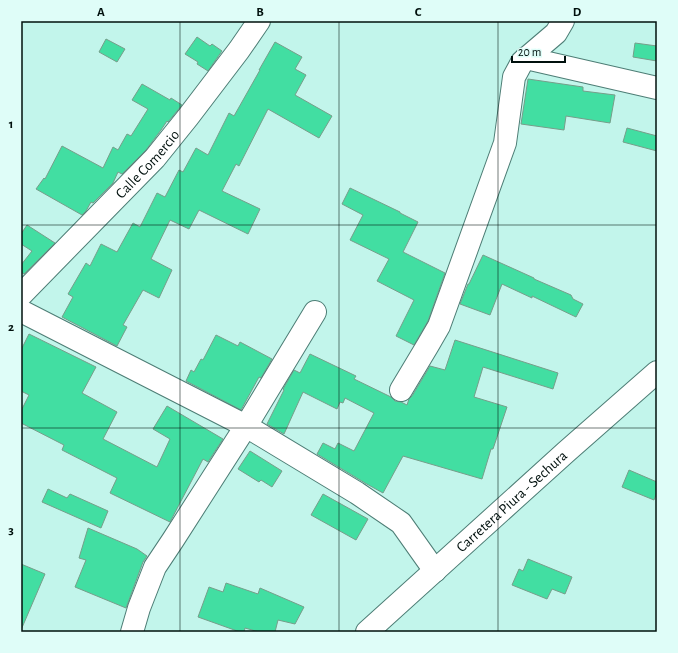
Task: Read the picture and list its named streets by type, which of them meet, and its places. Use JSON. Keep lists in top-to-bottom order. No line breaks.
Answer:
{"streets":{"street":["Calle Comercio","Carretera Piura - Sechura"]},"scale_bar":"20 m","grid":{"columns":["A","B","C","D"],"rows":["1","2","3"]}}
